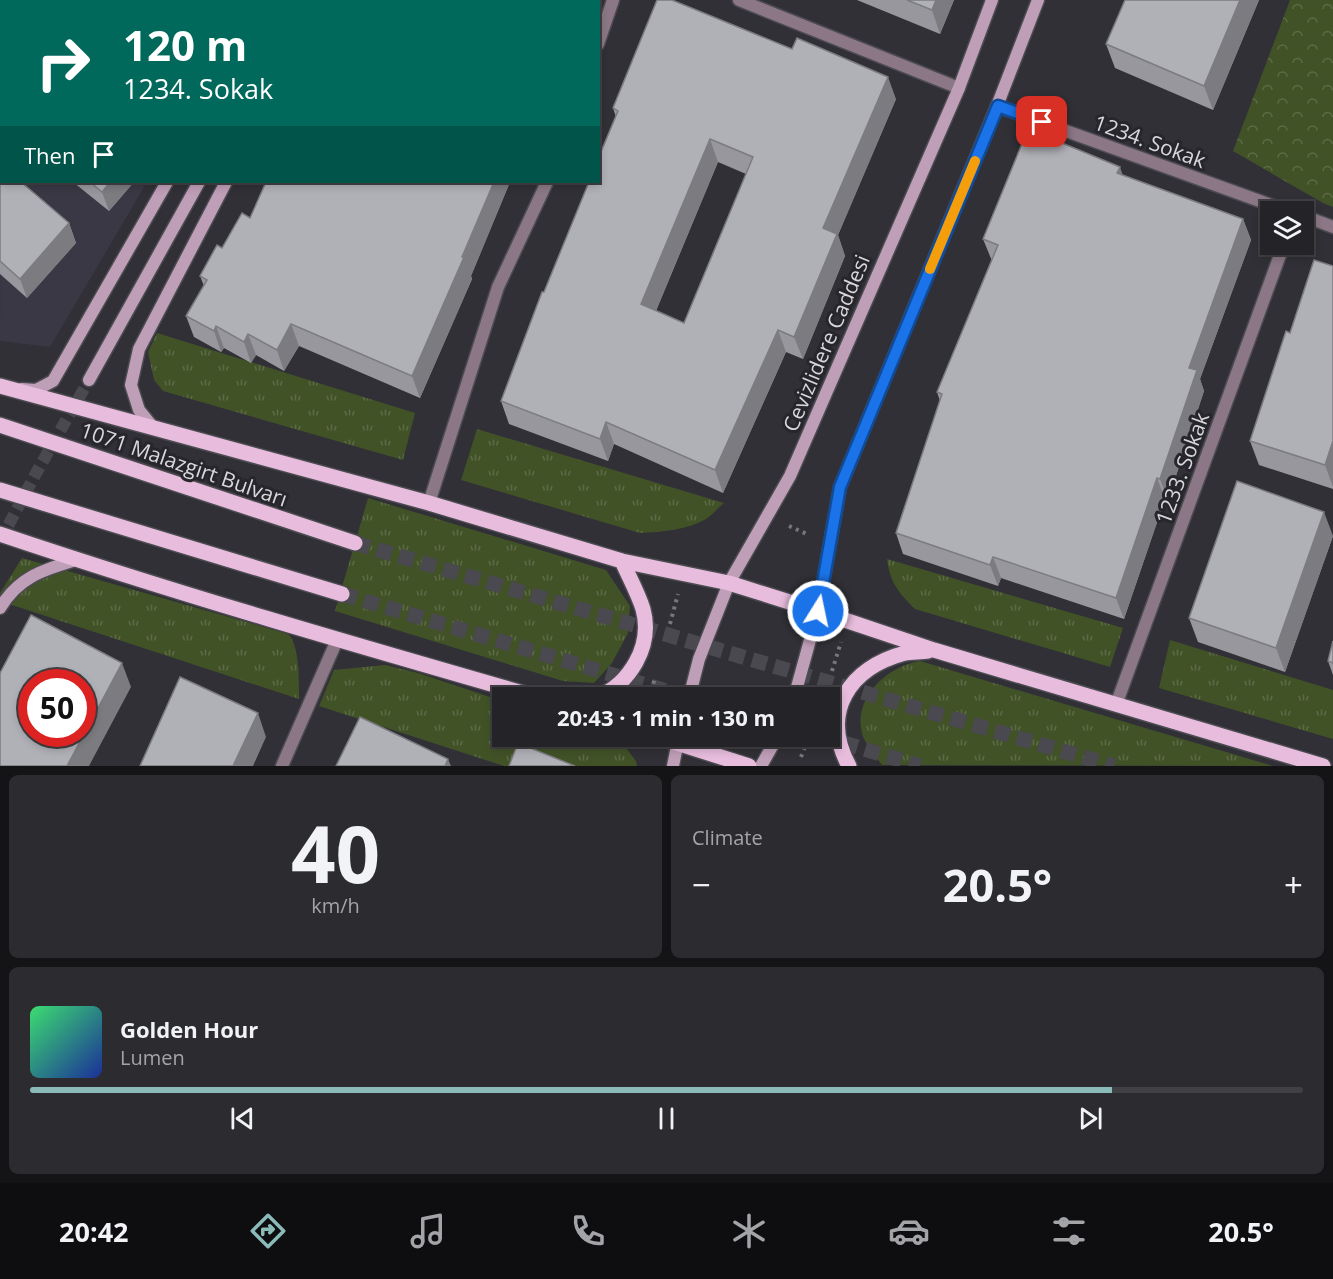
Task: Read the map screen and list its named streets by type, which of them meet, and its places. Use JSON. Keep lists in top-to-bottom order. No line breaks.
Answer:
{"streets":{"main road":["Cevizlidere Caddesi","1071 Malazgirt Bulvarı"],"street":["1234. Sokak","1233. Sokak"]},"page":{"turn":["120 m","1234. Sokak"],"then":"Then","limit":"50","trip":"20:43 · 1 min · 130 m","tile":[["40","km/h"],"Climate"],"heat":["−","20.5°","+"],"song":["Golden Hour","Lumen"],"tabs":["20:42","20.5°"]}}
